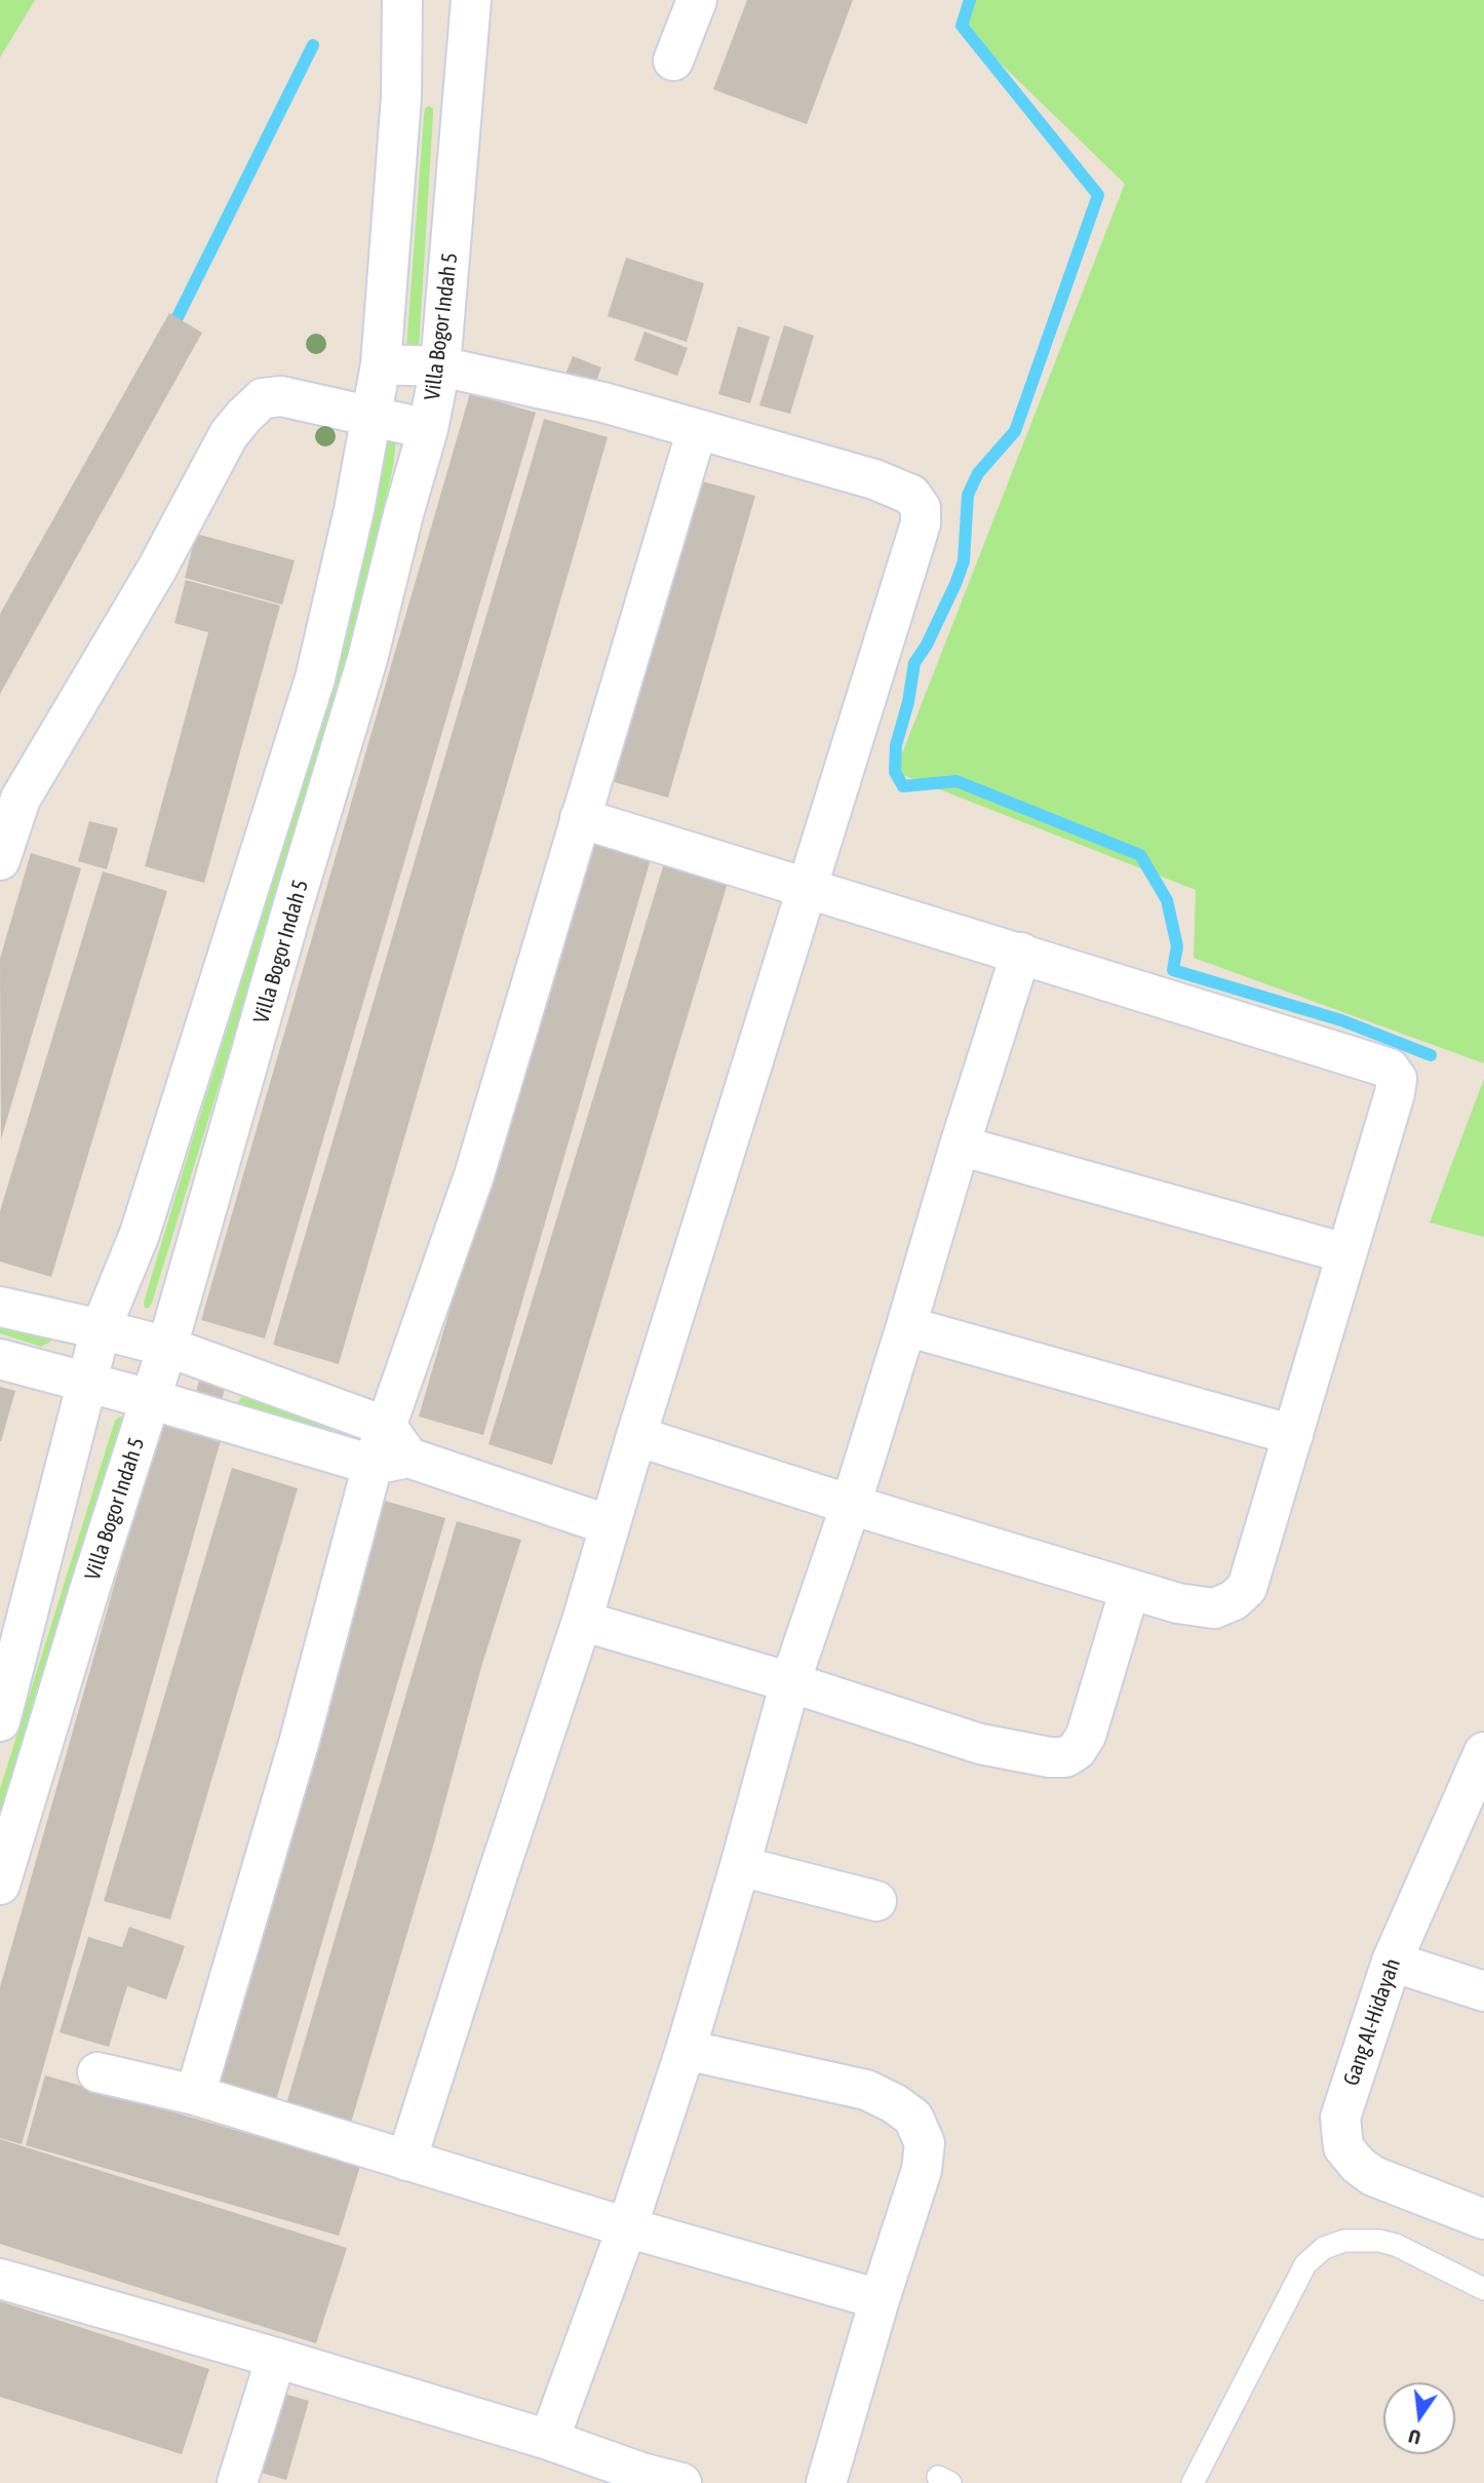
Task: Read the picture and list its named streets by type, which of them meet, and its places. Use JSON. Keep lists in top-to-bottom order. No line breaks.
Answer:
{"streets":{"street":["Villa Bogor Indah 5","Gang Al-Hidayah"]},"north":"bottom"}
